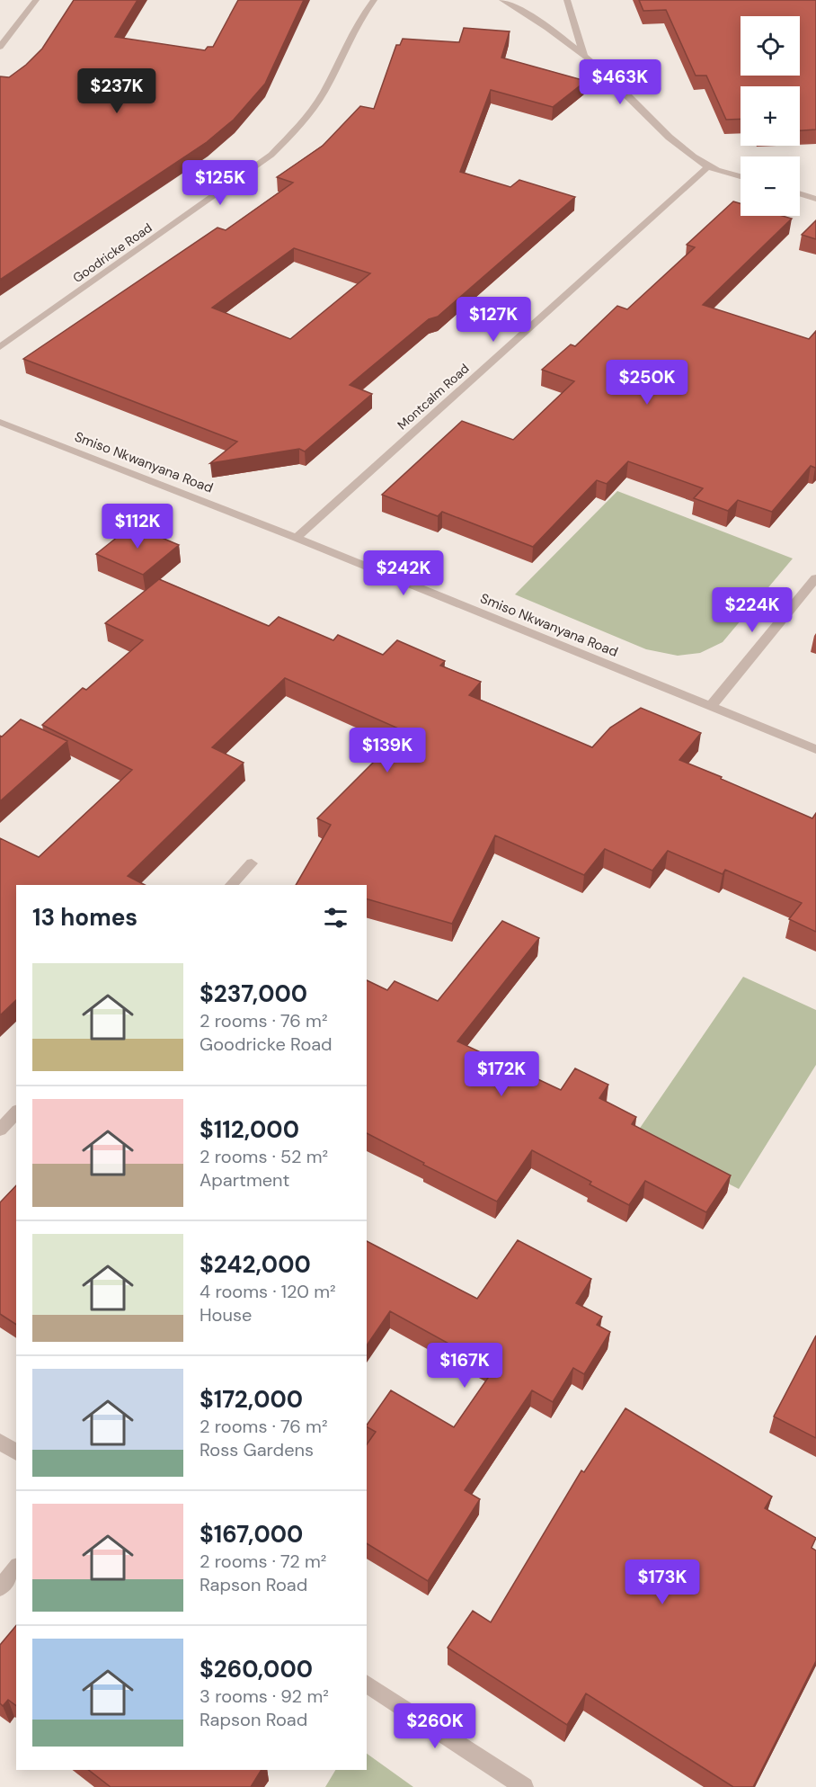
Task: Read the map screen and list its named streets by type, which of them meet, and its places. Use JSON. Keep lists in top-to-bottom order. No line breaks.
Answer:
{"streets":{"street":["Goodricke Road","Montcalm Road","Smiso Nkwanyana Road"]},"crossings":[["Montcalm Road","Smiso Nkwanyana Road"]],"page":{"map_buttons":["+","−"],"price":["$463K","$237K","$125K","$127K","$250K","$112K","$242K","$224K","$139K","$172K","$167K","$173K","$260K"],"heading":"13 homes","list":[{"name":"$237,000","note":"2 rooms · 76 m² · Goodricke Road"},{"name":"$112,000","note":"2 rooms · 52 m² · Apartment"},{"name":"$242,000","note":"4 rooms · 120 m² · House"},{"name":"$172,000","note":"2 rooms · 76 m² · Ross Gardens"},{"name":"$167,000","note":"2 rooms · 72 m² · Rapson Road"},{"name":"$260,000","note":"3 rooms · 92 m² · Rapson Road"}]}}
